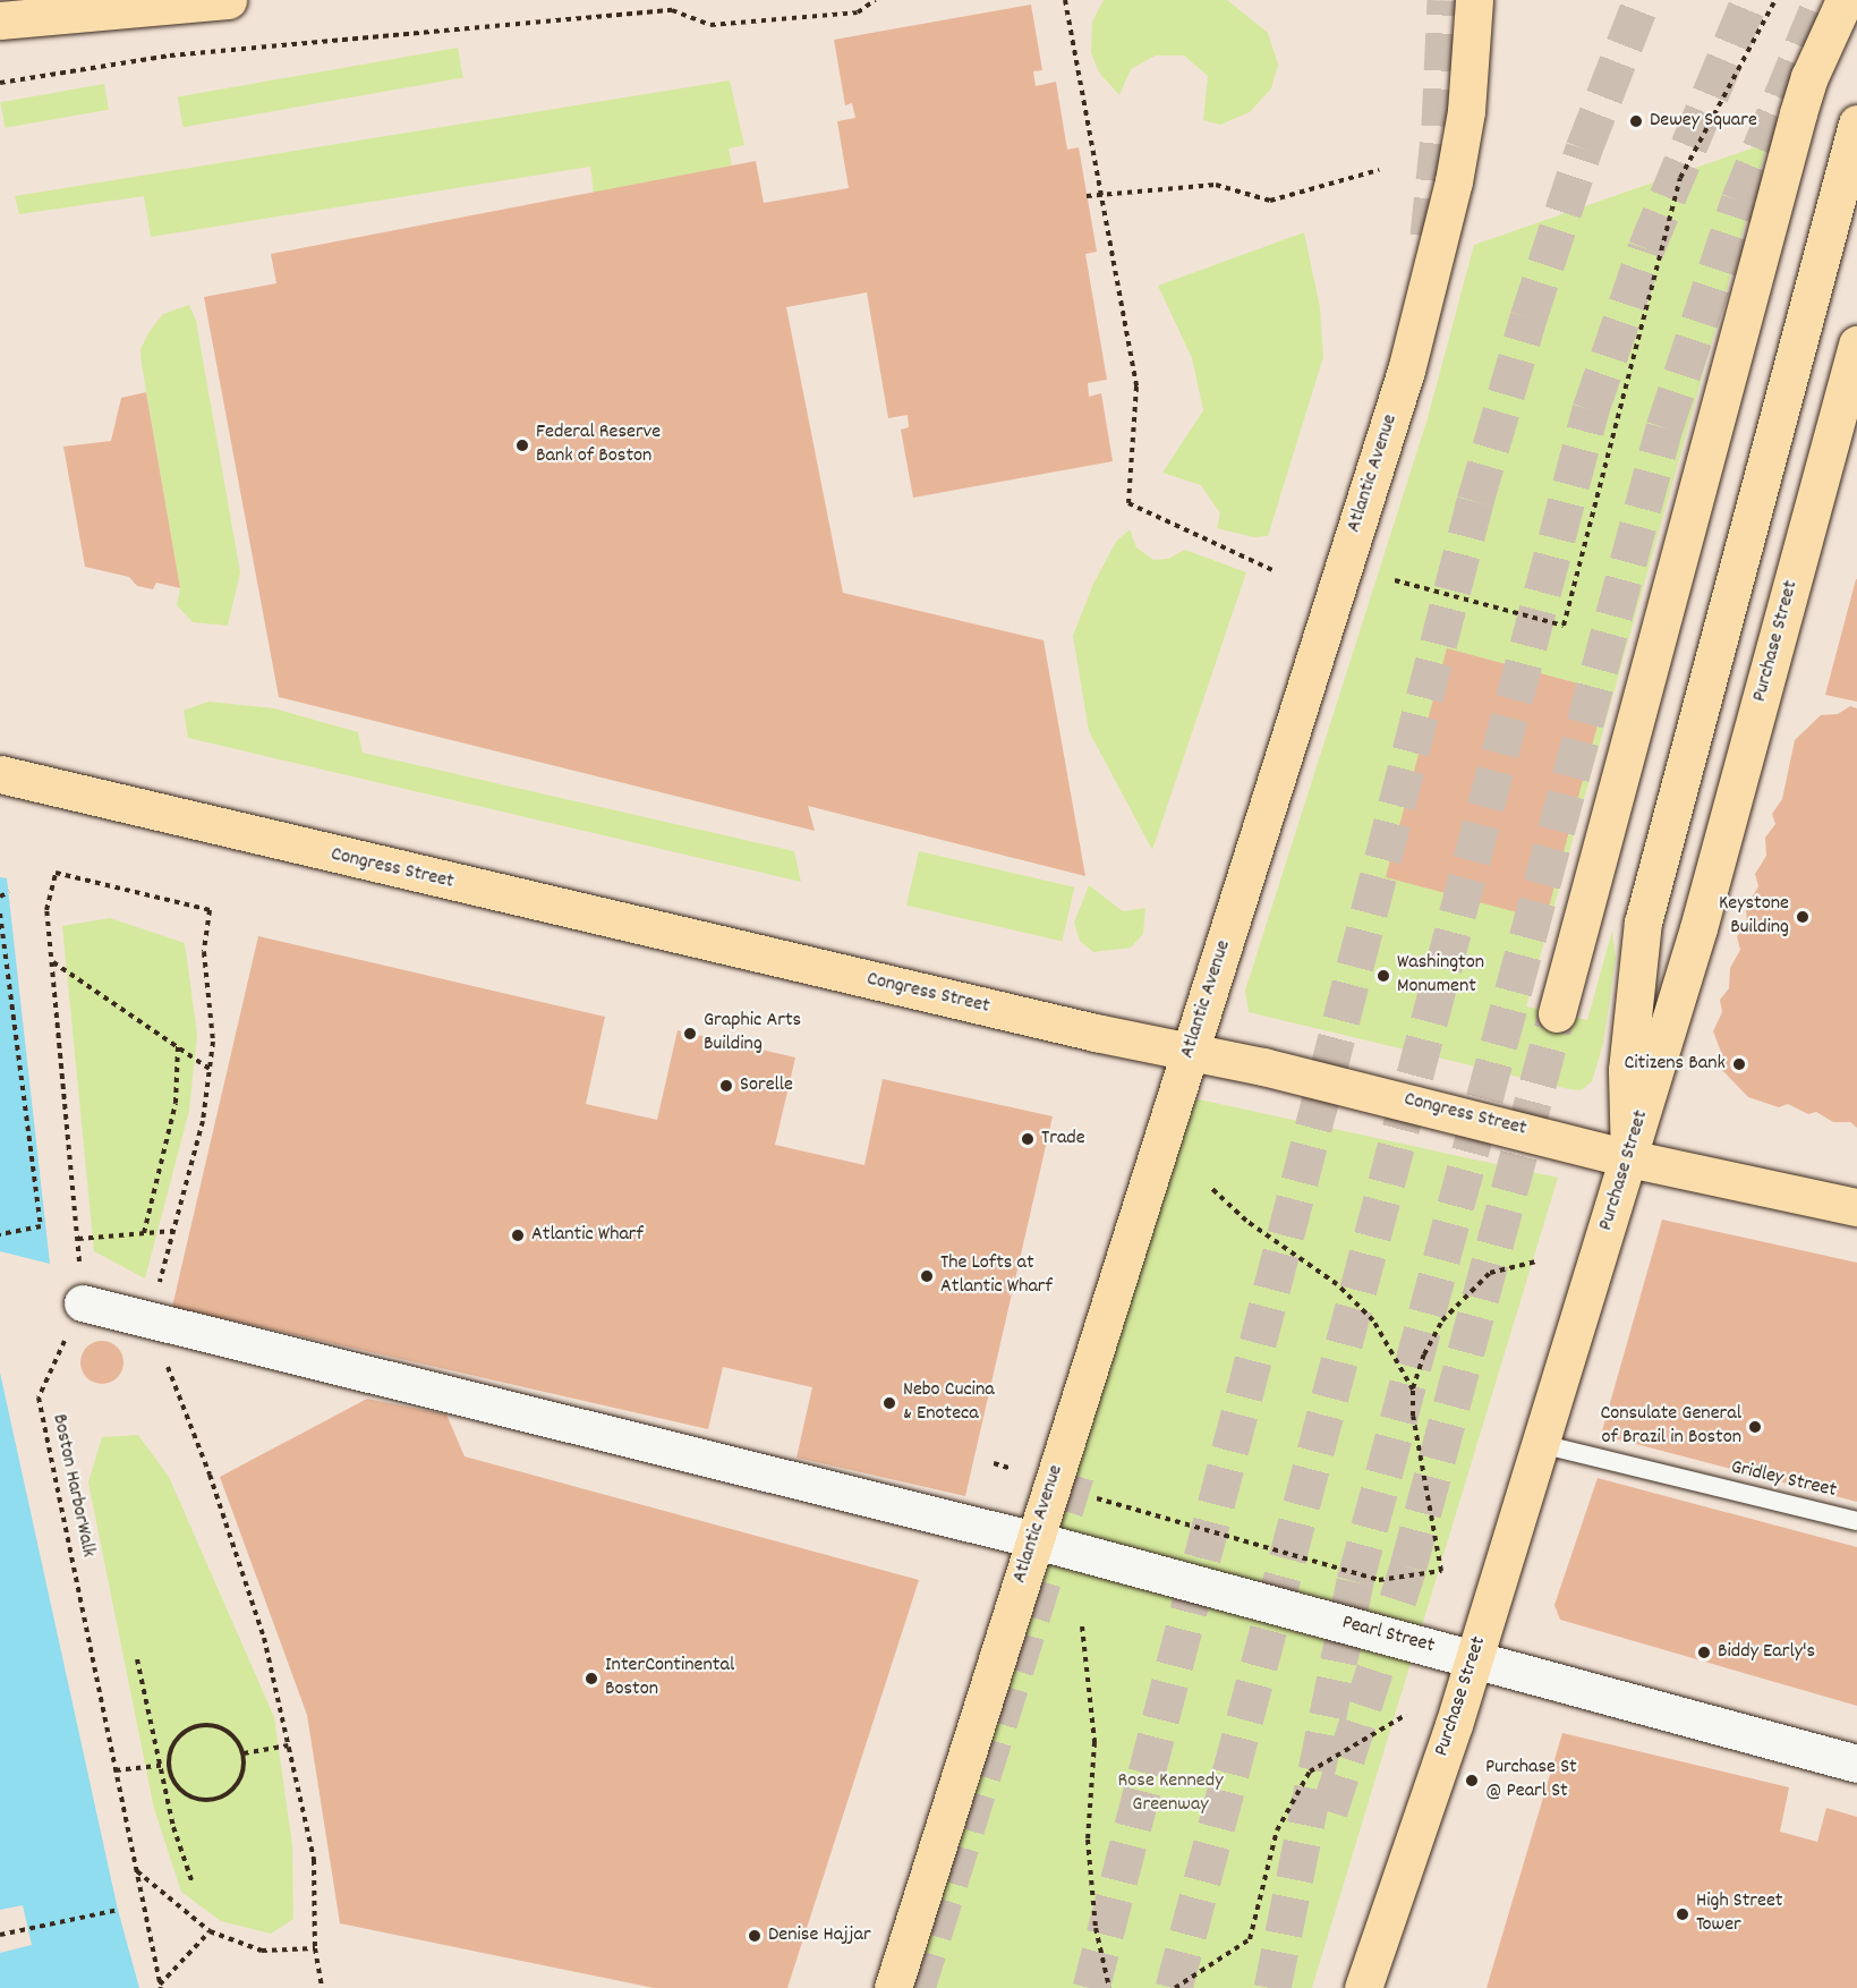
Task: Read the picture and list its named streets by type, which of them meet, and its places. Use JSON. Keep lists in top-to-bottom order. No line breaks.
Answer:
{"streets":{"main road":["Atlantic Avenue","Purchase Street","Congress Street","Pearl Street"],"lane":["Gridley Street"],"path":["Boston HarborWalk"]},"crossings":[["Atlantic Avenue","Congress Street"],["Atlantic Avenue","Pearl Street"],["Purchase Street","Congress Street"],["Purchase Street","Gridley Street"],["Purchase Street","Pearl Street"]],"parks":["Rose Kennedy Greenway"],"places":["Dewey Square","Federal Reserve Bank of Boston","Keystone Building","Washington Monument","Graphic Arts Building","Citizens Bank","Sorelle","Trade","Atlantic Wharf","The Lofts at Atlantic Wharf","Nebo Cucina & Enoteca","Consulate General of Brazil in Boston","Biddy Early's","InterContinental Boston","Purchase St @ Pearl St","High Street Tower","Denise Hajjar"]}
